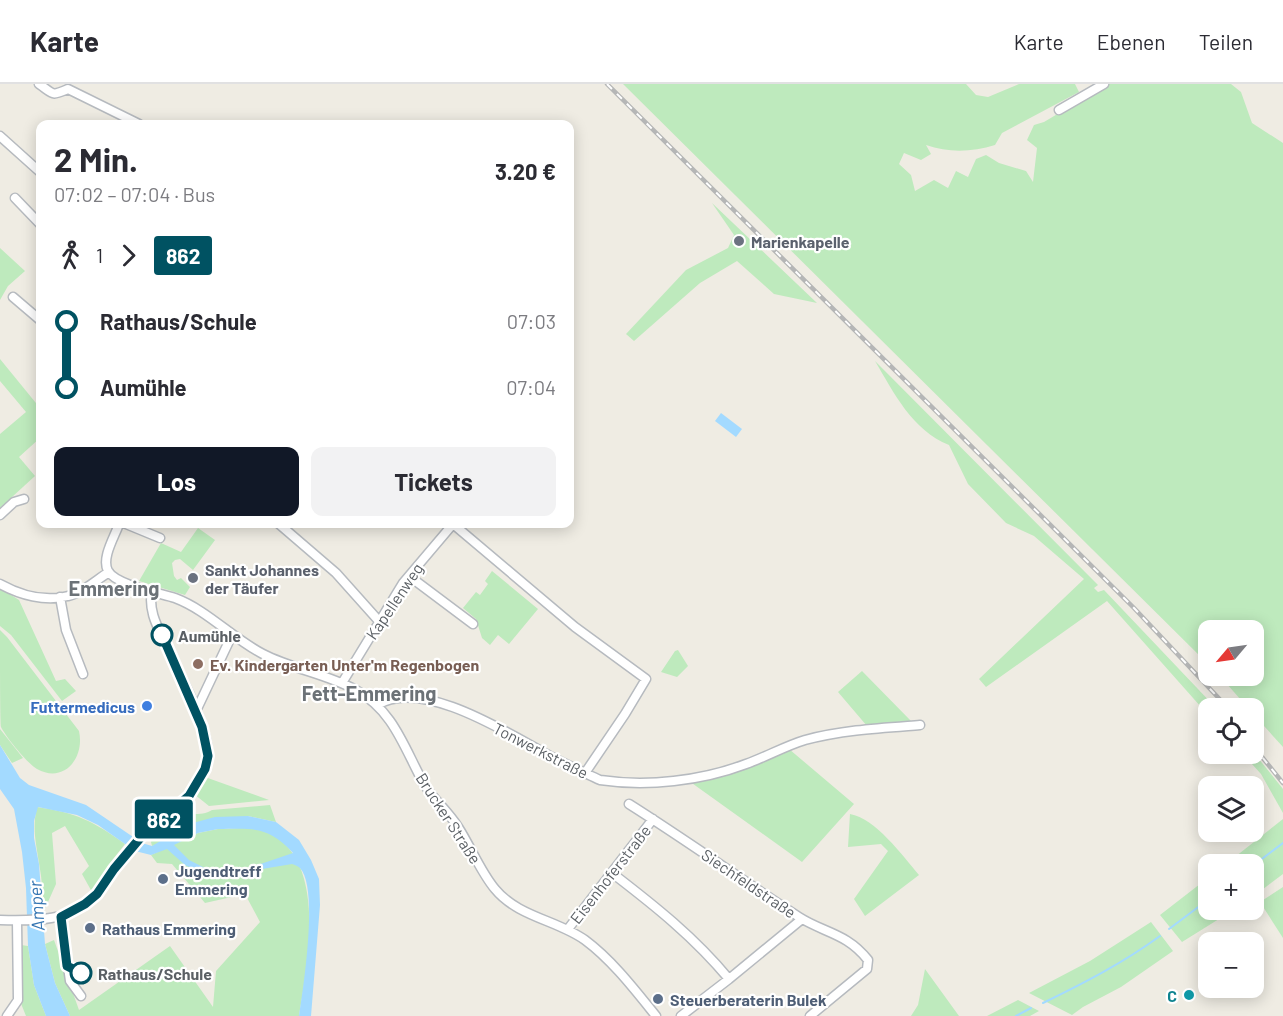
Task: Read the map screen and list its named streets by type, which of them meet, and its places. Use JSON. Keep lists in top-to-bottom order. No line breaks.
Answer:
{"streets":{"street":["Kapellenweg","Tonwerkstraße","Brucker Straße","Eisenhoferstraße","Siechfeldstraße"]},"crossings":[["Kapellenweg","Brucker Straße"],["Tonwerkstraße","Brucker Straße"],["Brucker Straße","Eisenhoferstraße"],["Eisenhoferstraße","Siechfeldstraße"]],"districts":["Emmering","Fett-Emmering"],"water":["Amper"],"places":["Marienkapelle","Sankt Johannes der Täufer","Aumühle","Ev. Kindergarten Unter'm Regenbogen","Futtermedicus","Jugendtreff Emmering","Rathaus Emmering","Rathaus/Schule","C","Steuerberaterin Bulek"],"lines":["bus line 862"],"north":"bottom left","page":{"header":"Karte","nav":["Karte","Ebenen","Teilen"],"on_map":"862","heading":["2 Min.","07:02 – 07:04 · Bus","3.20 €"],"legs":["1","862"],"list":[{"name":"Rathaus/Schule","value":"07:03"},{"name":"Aumühle","value":"07:04"}],"buttons":["Los","Tickets"],"map_buttons":["+","−"]}}
